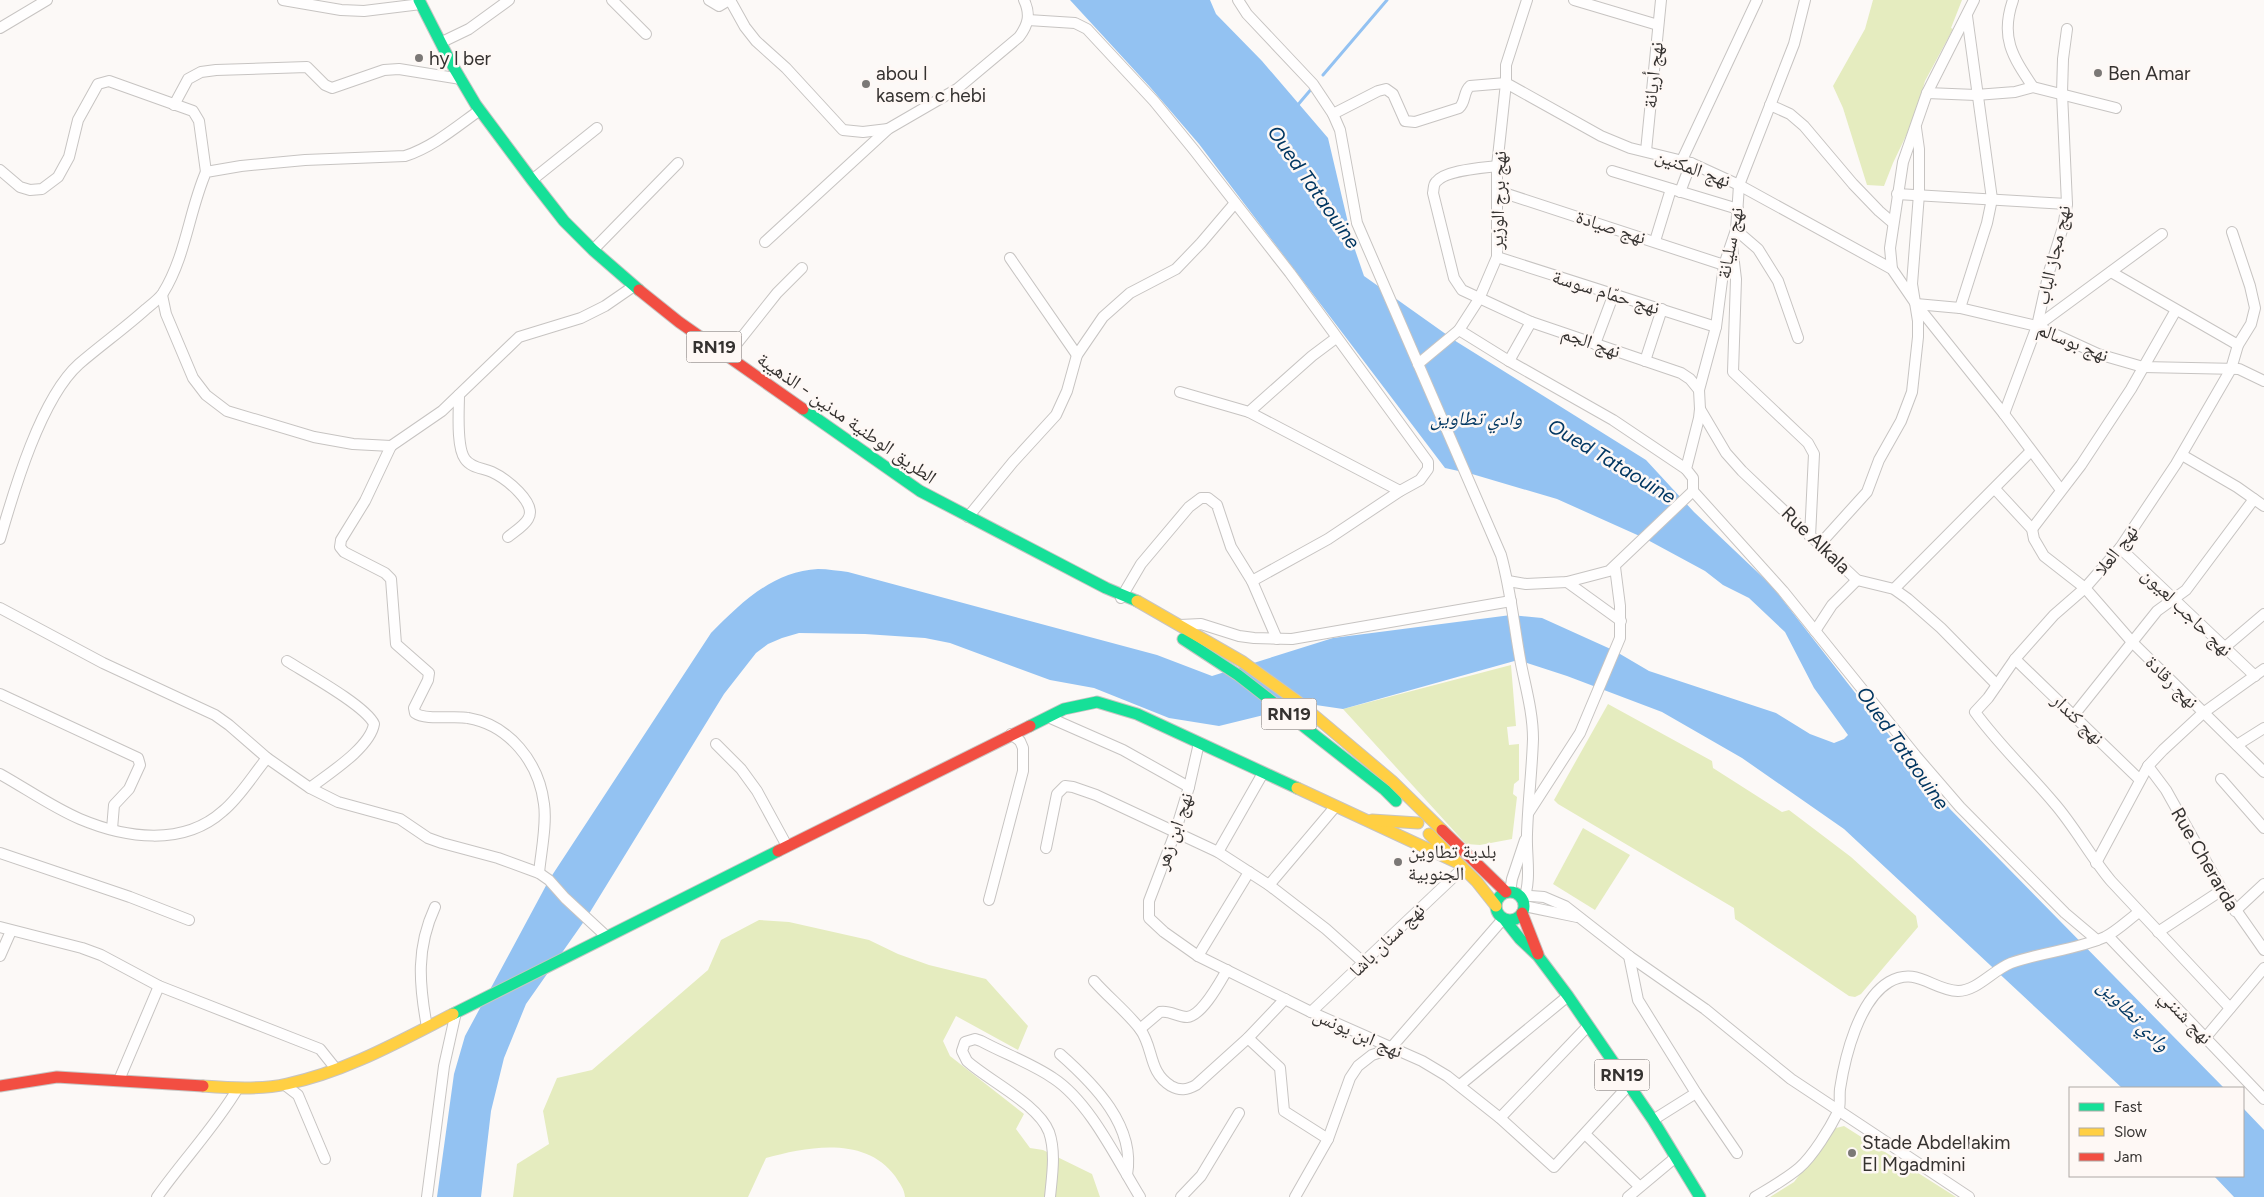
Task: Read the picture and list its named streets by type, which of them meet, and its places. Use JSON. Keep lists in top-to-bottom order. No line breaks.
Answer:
{"streets":{"main road":["RN19","الطريق الوطنية مدنين - الذهيبة"],"street":["نهج أريانة","نهج المكنين","نهج برج الوزير","نهج صيادة","نهج سليانة","نهج مجاز الباب","نهج حمّام سوسة","نهج الجم","نهج بوسالم","Rue Alkala","نهج العلا","نهج حاجب لعيون","نهج رقادة","نهج كندار","نهج ابن زهر","Rue Cherarda","نهج سنان باشا","نهج شنني","نهج ابن يونس"]},"crossings":[["نهج أريانة","نهج المكنين"],["نهج المكنين","نهج برج الوزير"],["نهج المكنين","نهج سليانة"],["نهج المكنين","نهج مجاز الباب"],["نهج المكنين","نهج بوسالم"],["نهج برج الوزير","نهج صيادة"],["نهج برج الوزير","نهج حمّام سوسة"],["نهج برج الوزير","نهج الجم"],["نهج صيادة","نهج سليانة"],["نهج سليانة","نهج حمّام سوسة"],["نهج سليانة","نهج الجم"],["نهج سليانة","Rue Alkala"],["نهج مجاز الباب","نهج بوسالم"],["نهج بوسالم","نهج العلا"],["RN19","الطريق الوطنية مدنين - الذهيبة"],["الطريق الوطنية مدنين - الذهيبة","نهج سنان باشا"],["Rue Alkala","نهج العلا"],["نهج العلا","نهج حاجب لعيون"],["نهج العلا","نهج رقادة"],["نهج العلا","نهج كندار"],["نهج ابن زهر","نهج ابن يونس"],["نهج سنان باشا","نهج ابن يونس"]],"water":["Oued Tataouine","وادي تطاوين"],"places":["hy l ber","Ben Amar","abou l kasem c hebi","بلدية تطاوين الجنوبية","Stade Abdelاakim El Mgadmini"],"legend":["Fast","Slow","Jam"]}
